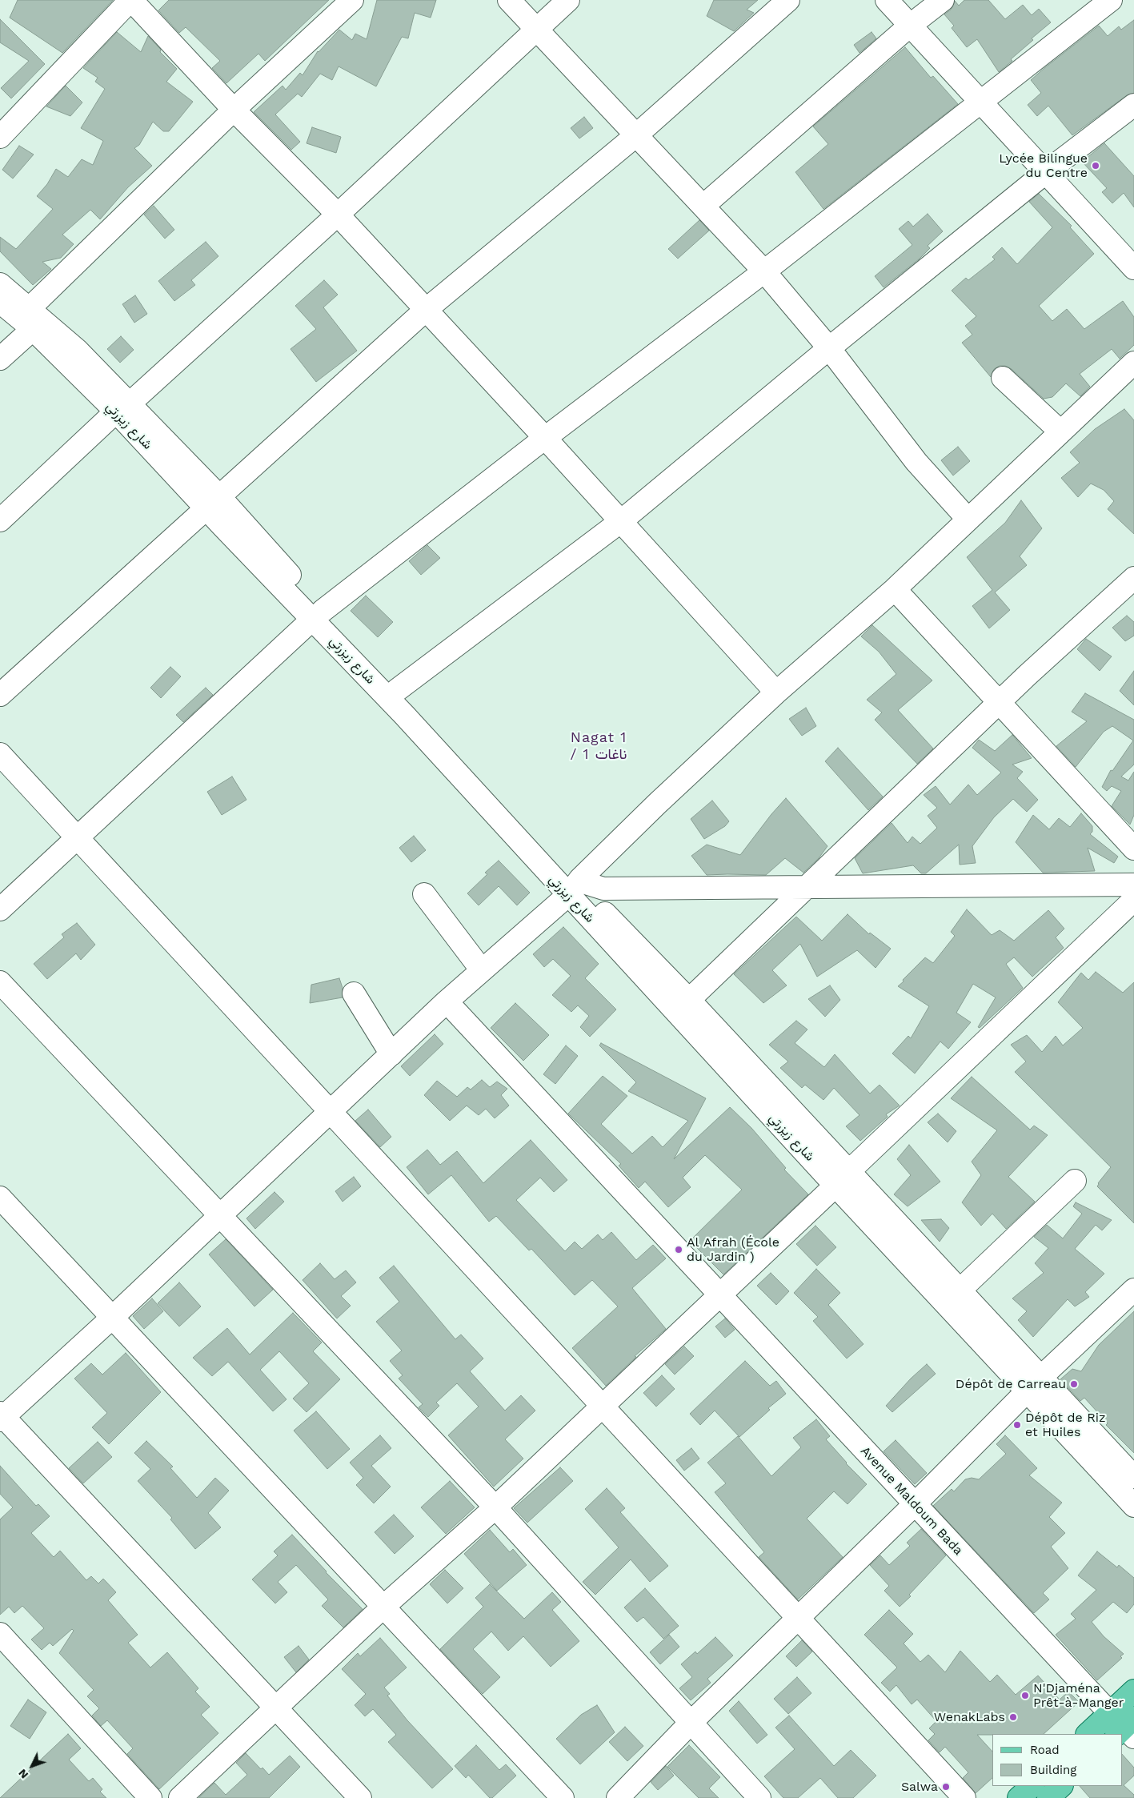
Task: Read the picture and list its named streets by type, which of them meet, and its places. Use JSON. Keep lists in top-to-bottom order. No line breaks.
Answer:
{"streets":{"street":["شارع زيزرتي","Avenue Maldoum Bada"]},"districts":["Nagat 1 / ناغات 1"],"places":["Lycée Bilingue du Centre","Al Afrah (École du Jardin )","Dépôt de Carreau","Dépôt de Riz et Huiles","N'Djaména Prêt-à-Manger","WenakLabs","Salwa"],"legend":["Road","Building"],"north":"bottom left"}
